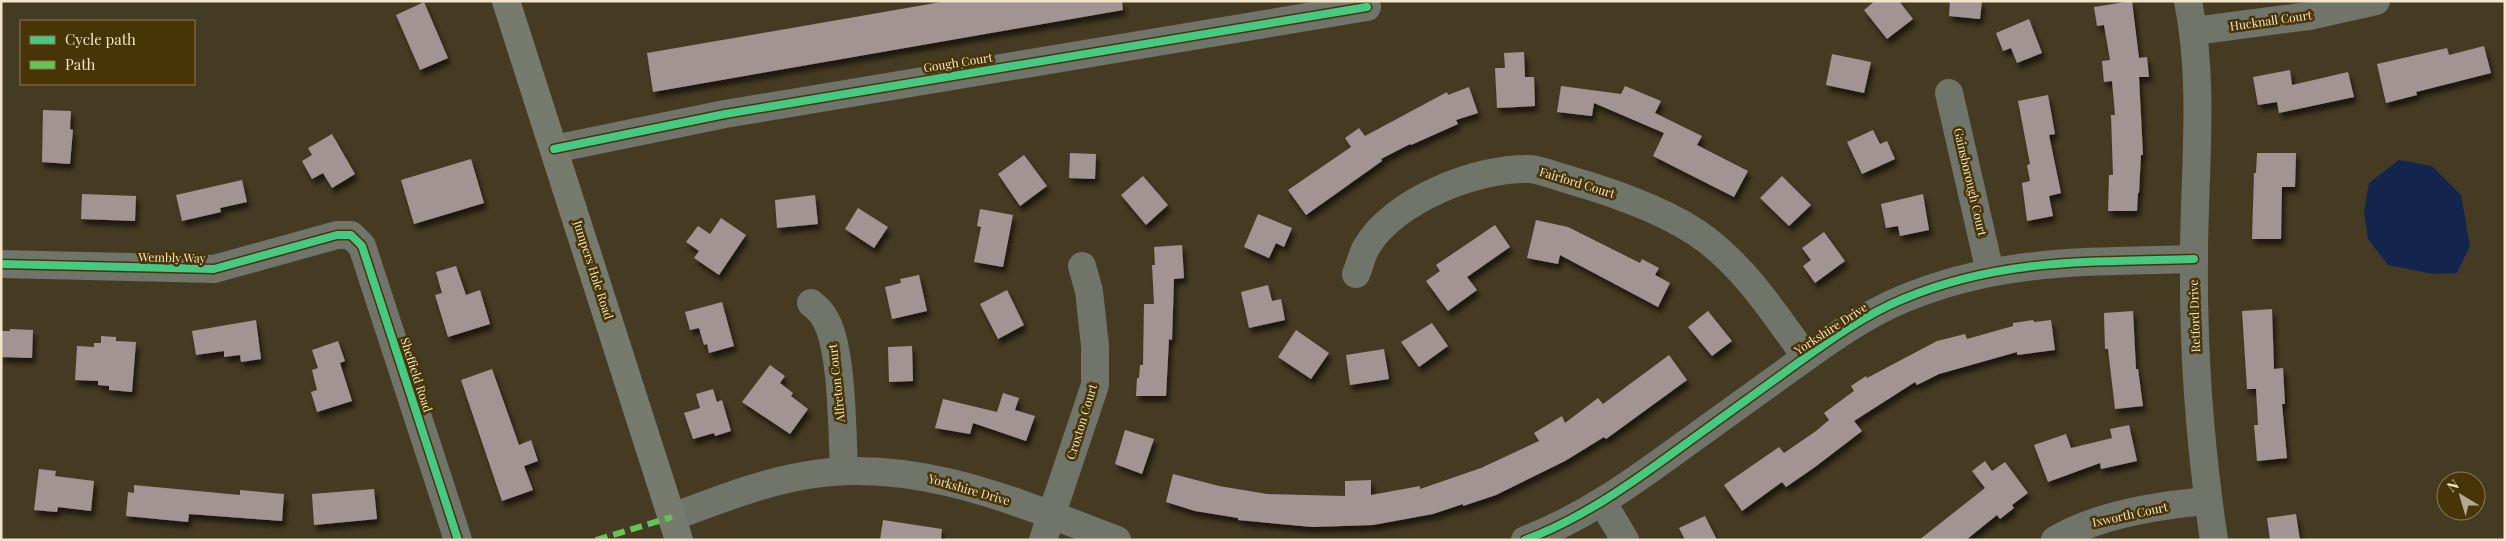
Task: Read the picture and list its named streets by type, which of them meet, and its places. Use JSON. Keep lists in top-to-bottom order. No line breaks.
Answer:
{"streets":{"main road":["Jumpers Hole Road"],"street":["Hucknall Court","Gough Court","Gainsborough Court","Fairford Court","Wembly Way","Retford Drive","Yorkshire Drive","Sheffield Road","Alfreton Court","Croxton Court","Ixworth Court"]},"crossings":[["Hucknall Court","Retford Drive"],["Gough Court","Jumpers Hole Road"],["Gainsborough Court","Yorkshire Drive"],["Fairford Court","Yorkshire Drive"],["Wembly Way","Sheffield Road"],["Jumpers Hole Road","Yorkshire Drive"],["Retford Drive","Yorkshire Drive"],["Retford Drive","Ixworth Court"],["Yorkshire Drive","Alfreton Court"],["Yorkshire Drive","Croxton Court"]],"legend":["Cycle path","Path"],"north":"top left"}
